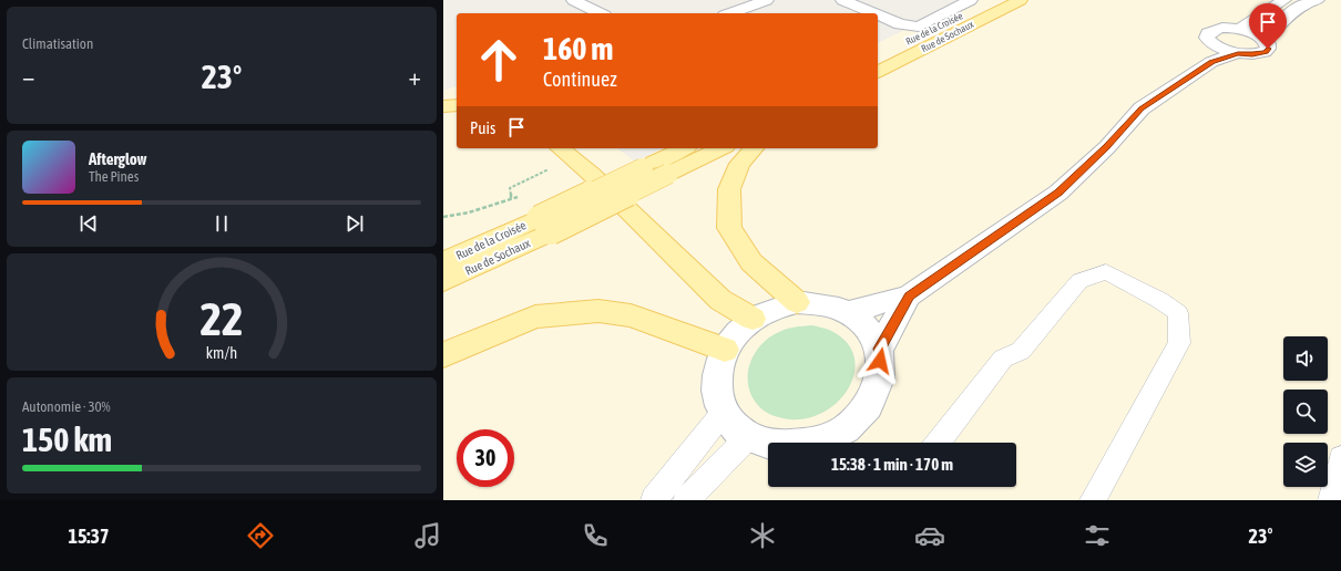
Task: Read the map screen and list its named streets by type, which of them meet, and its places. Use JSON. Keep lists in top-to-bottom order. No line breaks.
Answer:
{"streets":{"main road":["Rue de la Croisée","Rue de Sochaux"]},"crossings":[["Rue de la Croisée","Rue de Sochaux"]],"page":{"tile":["Climatisation",["Autonomie · 30%","150 km"]],"turn":["160 m","Continuez"],"heat":["−","23°","+"],"then":"Puis","song":["Afterglow","The Pines"],"limit":"30","trip":"15:38 · 1 min · 170 m","tabs":["15:37","23°"],"gauge":["22","km/h"]}}
